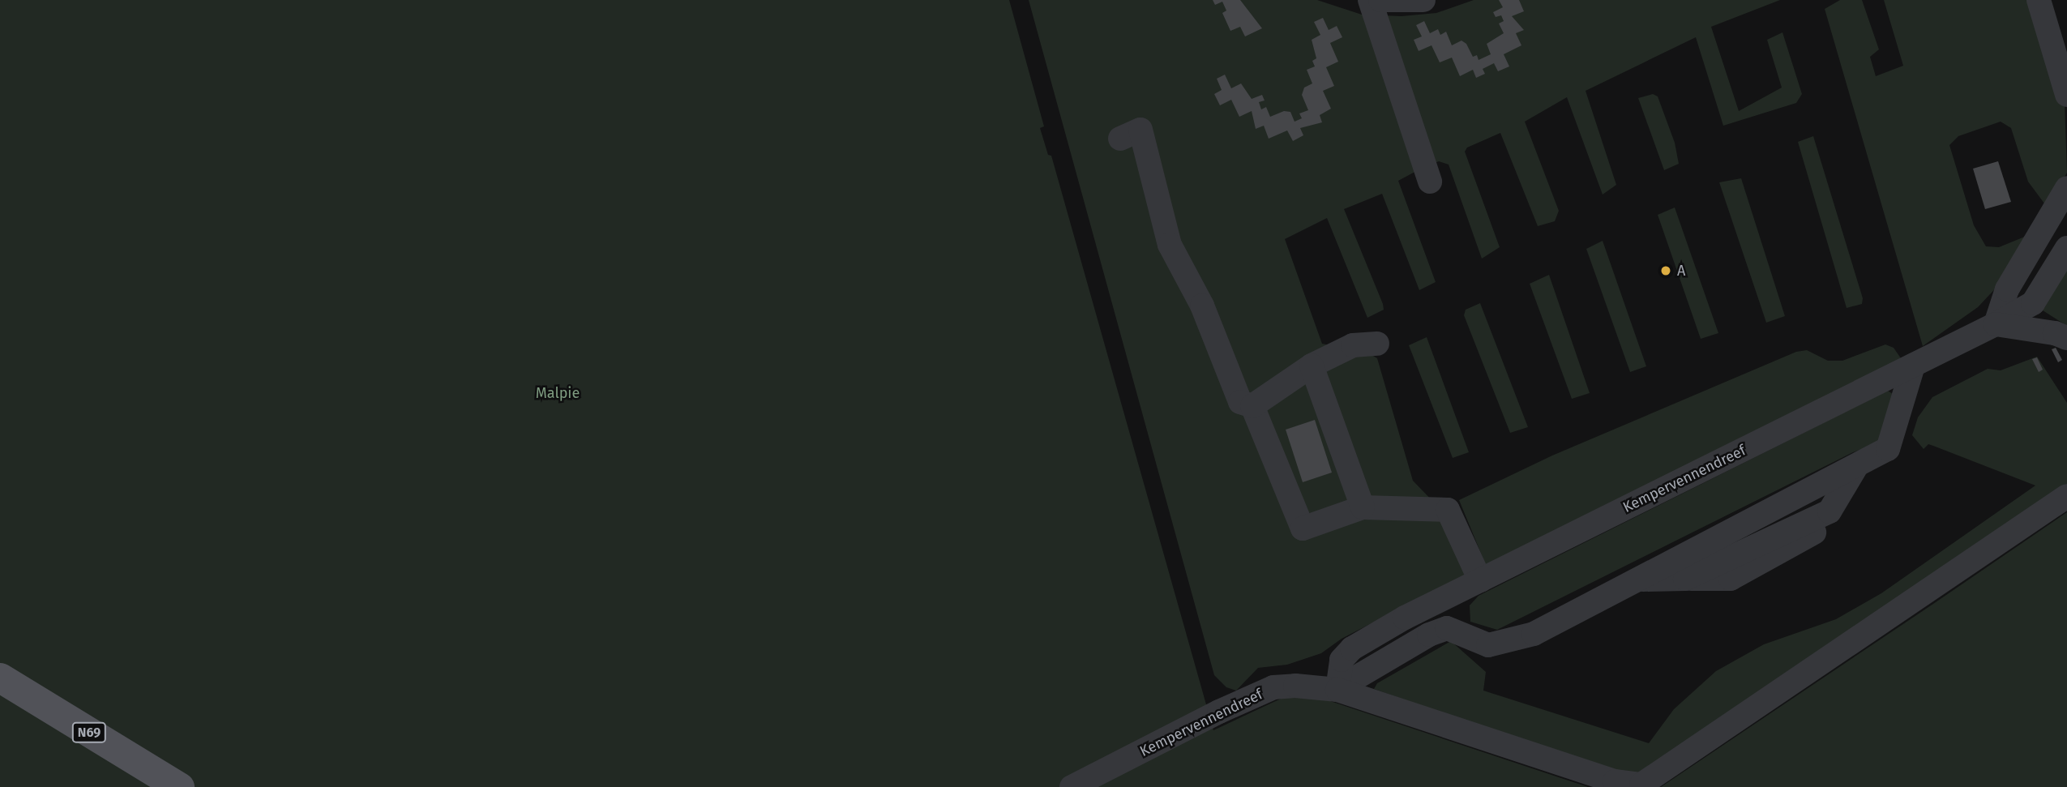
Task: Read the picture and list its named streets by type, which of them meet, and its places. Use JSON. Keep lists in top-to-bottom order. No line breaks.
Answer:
{"streets":{"main road":["N69"],"street":["Kempervennendreef"]},"parks":["Malpie"],"places":["A"]}
